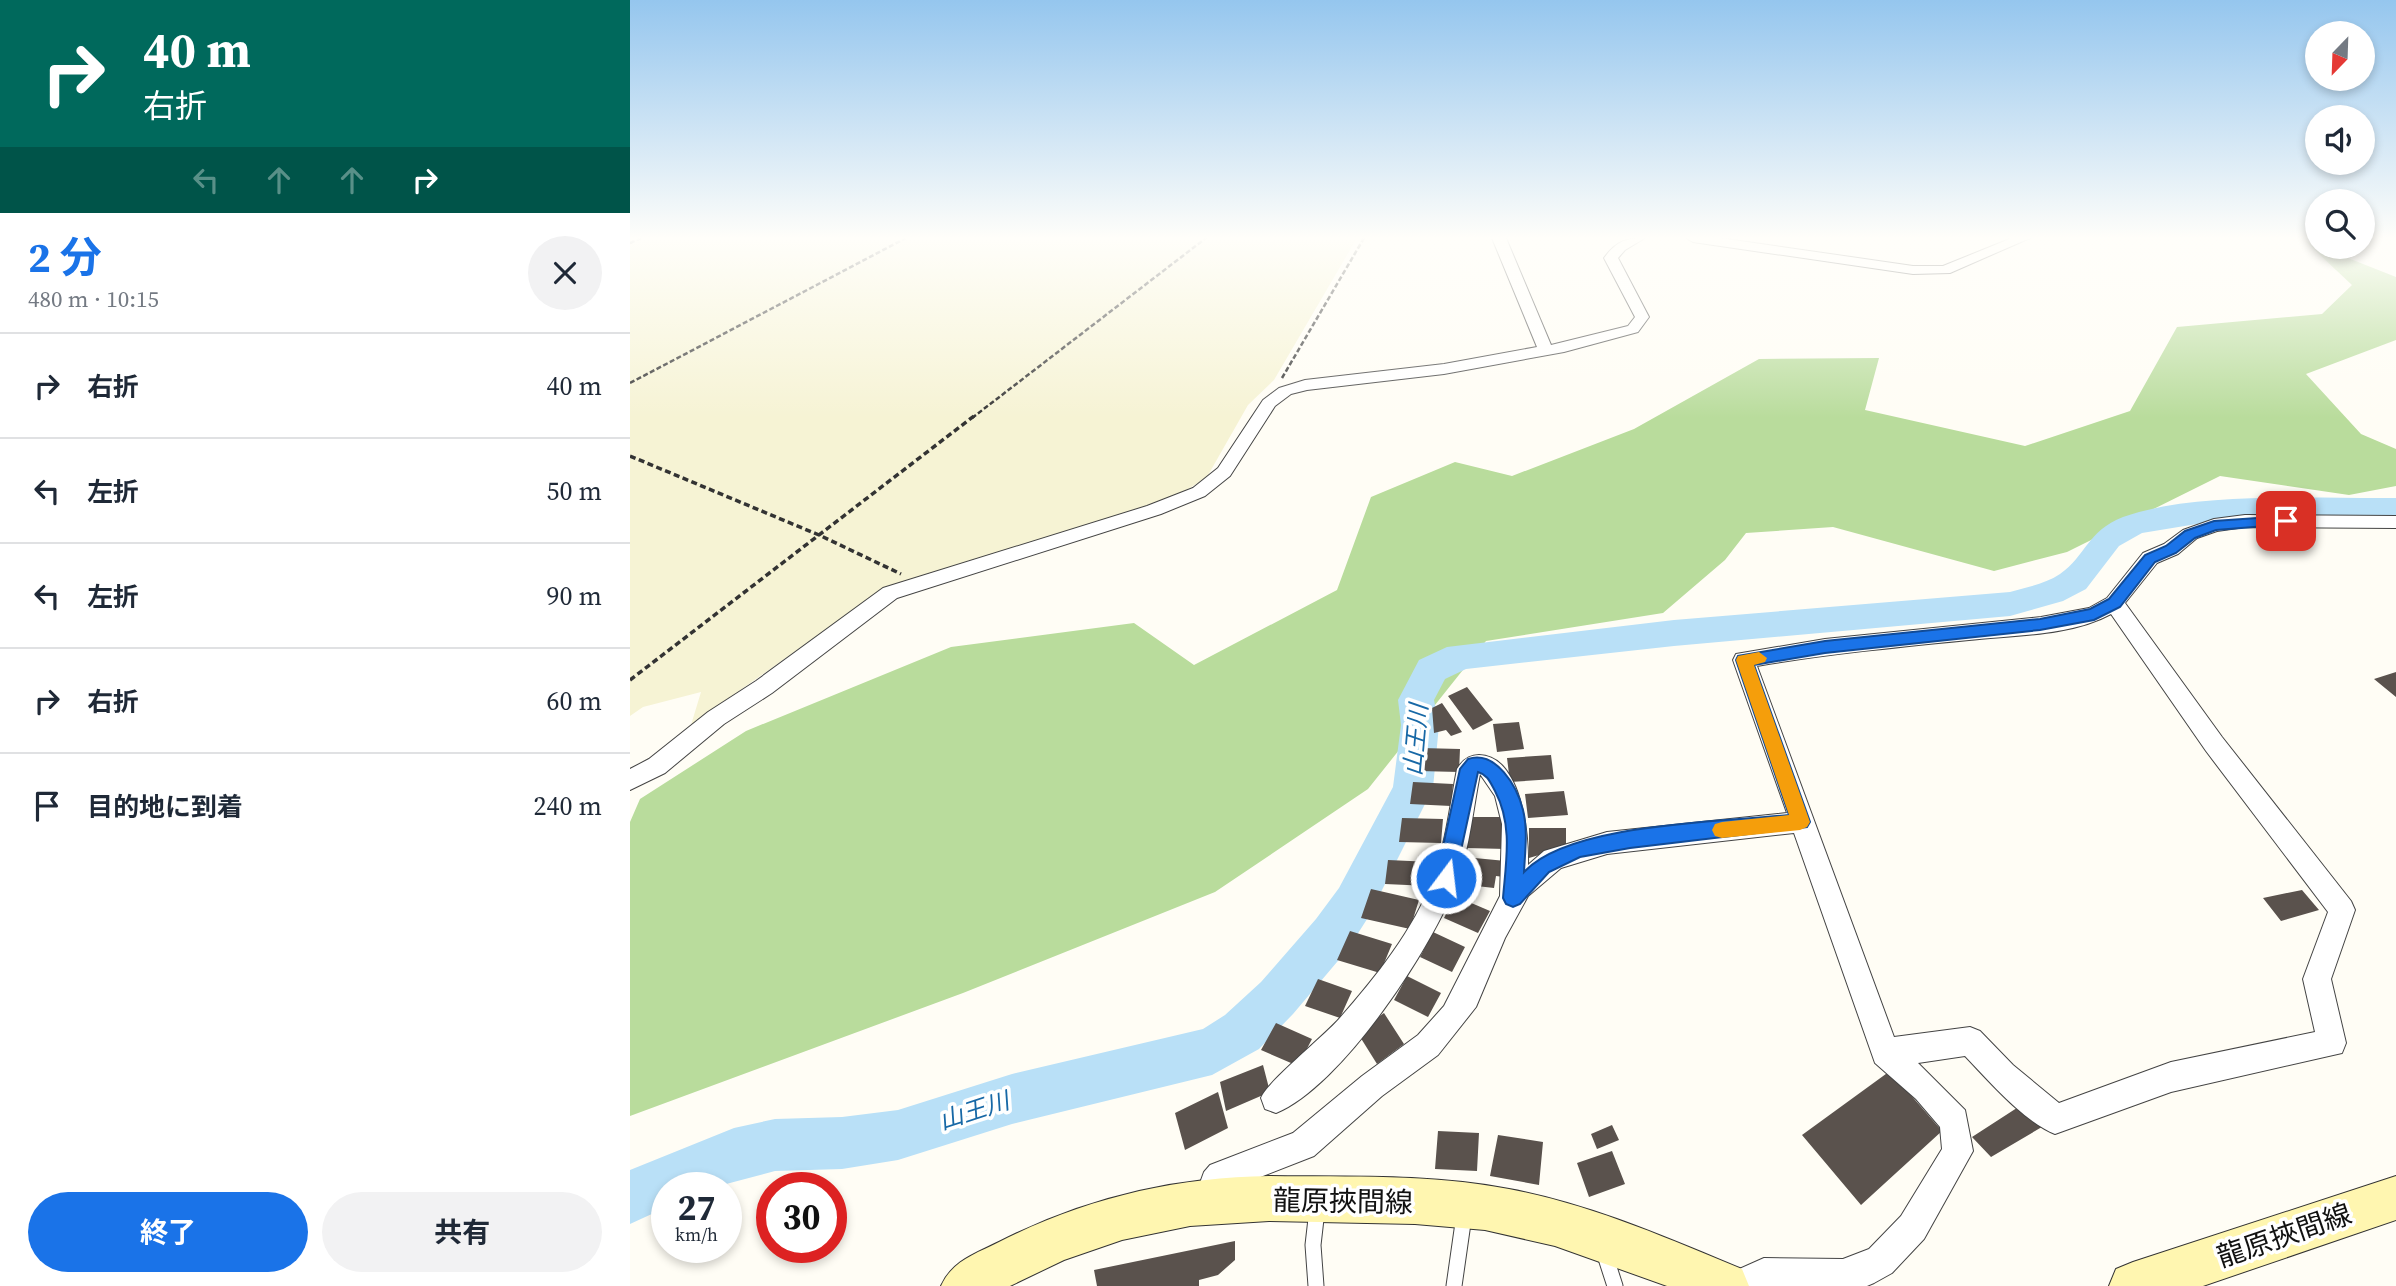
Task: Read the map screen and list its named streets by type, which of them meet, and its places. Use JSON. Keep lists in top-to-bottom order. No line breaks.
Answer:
{"streets":{"main road":["龍原挾間線"]},"water":["山王川"],"north":"bottom left","page":{"turn":["40 m","右折"],"heading":["2 分","480 m · 10:15"],"list":[{"name":"右折","value":"40 m"},{"name":"左折","value":"50 m"},{"name":"左折","value":"90 m"},{"name":"右折","value":"60 m"},{"name":"目的地に到着","value":"240 m"}],"speed":"27 km/h","limit":"30","buttons":["終了","共有"]}}
